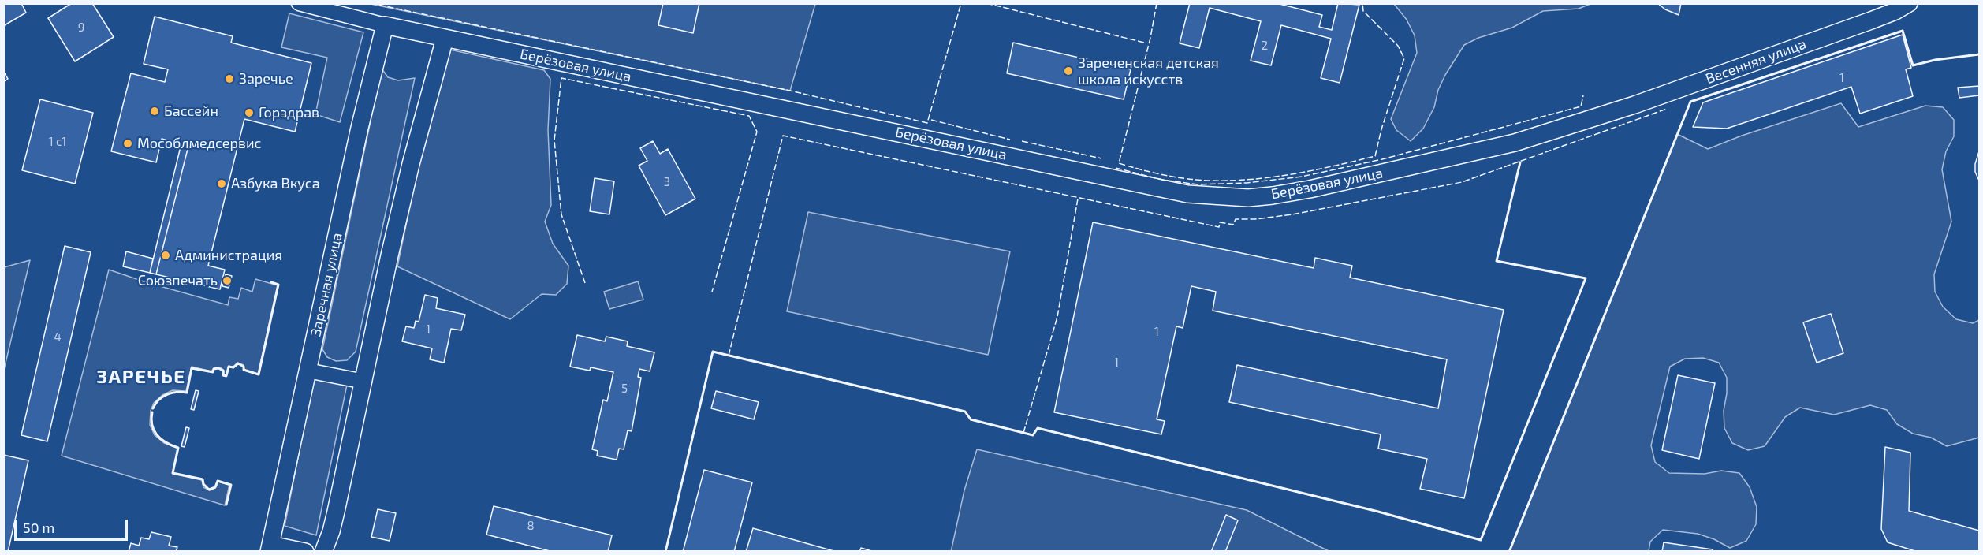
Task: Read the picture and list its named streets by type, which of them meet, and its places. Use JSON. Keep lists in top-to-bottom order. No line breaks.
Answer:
{"streets":{"street":["Весенняя улица","Берёзовая улица","Заречная улица"]},"crossings":[["Весенняя улица","Берёзовая улица"],["Берёзовая улица","Заречная улица"]],"districts":["ЗАРЕЧЬЕ"],"places":["Зареченская детская школа искусств","Заречье","Бассейн","Горздрав","Мособлмедсервис","Азбука Вкуса","Администрация","Союзпечать"],"house_numbers":["9","2","1","1 с1","3","1","1","4","1","5","8"],"scale_bar":"50 m"}
